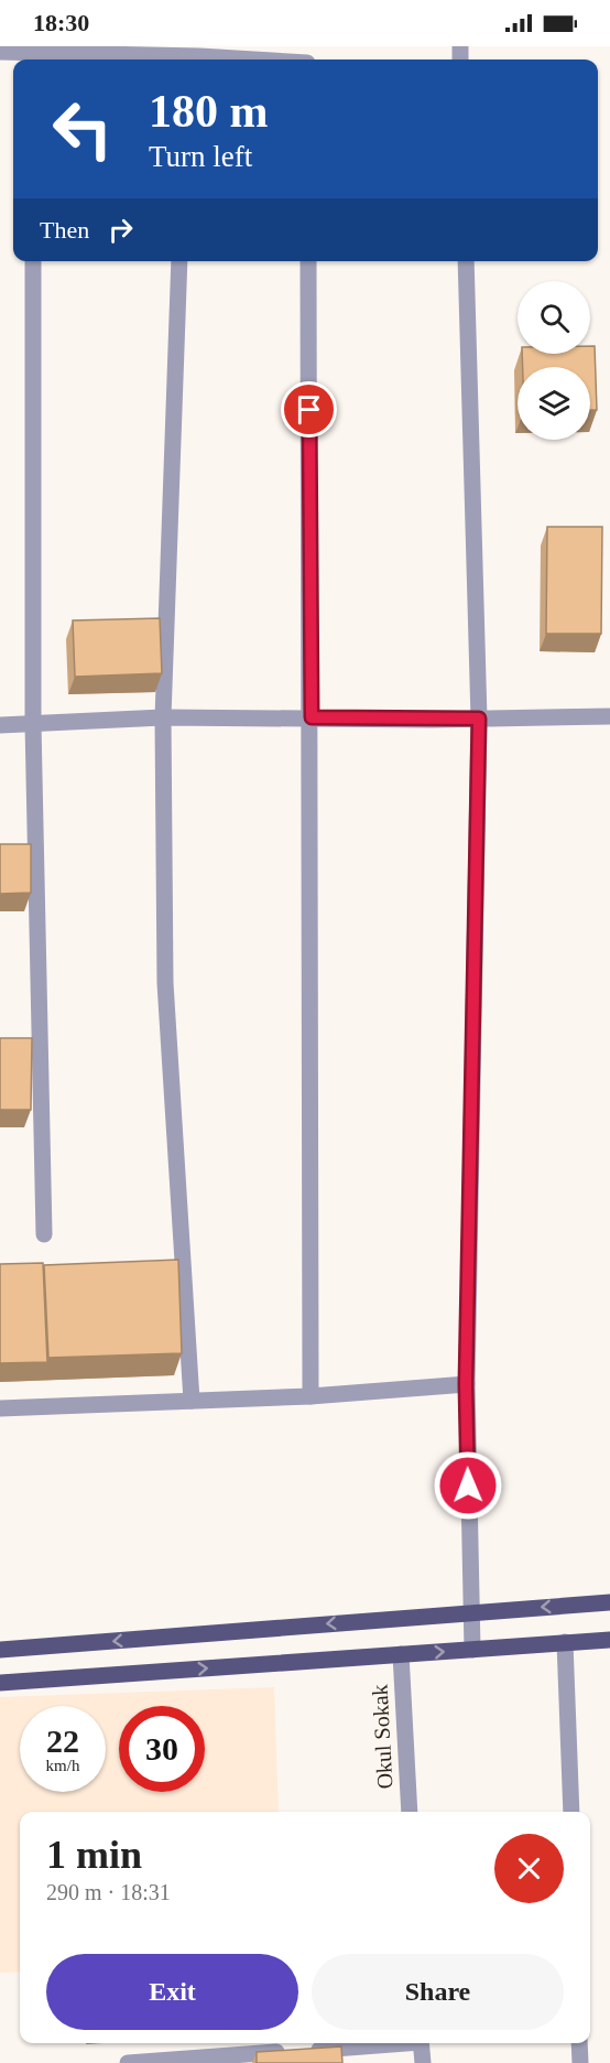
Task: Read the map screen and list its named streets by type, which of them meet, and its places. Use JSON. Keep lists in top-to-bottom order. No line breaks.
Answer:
{"streets":{"street":["Okul Sokak"]},"page":{"status":"18:30","turn":["180 m","Turn left"],"then":"Then","speed":"22 km/h","limit":"30","heading":["1 min","290 m · 18:31"],"buttons":["Exit","Share"]}}
